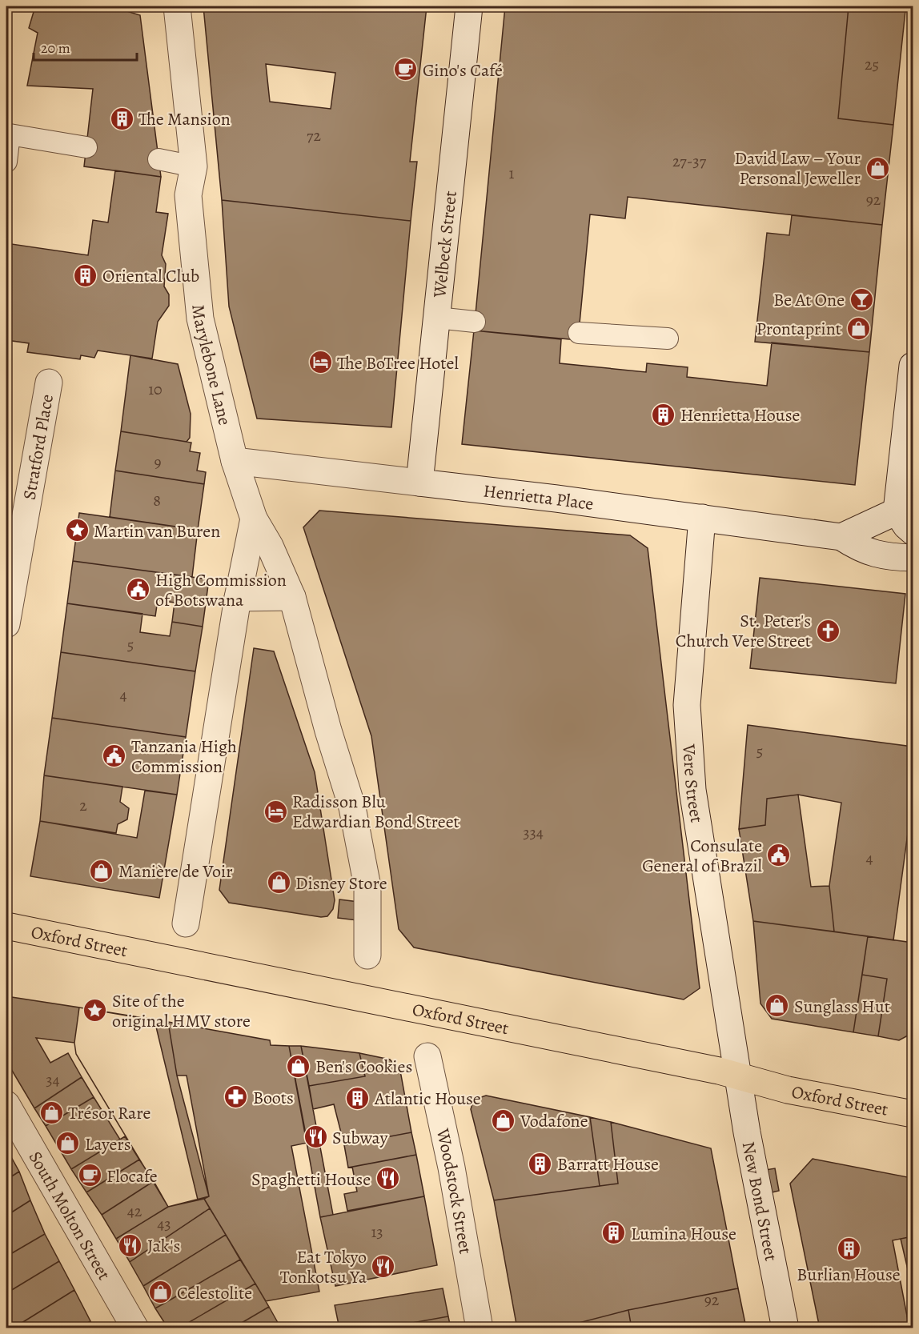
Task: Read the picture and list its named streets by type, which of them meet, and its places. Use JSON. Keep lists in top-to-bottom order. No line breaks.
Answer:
{"streets":{"main road":["Oxford Street"],"street":["Welbeck Street","Marylebone Lane","Stratford Place","Henrietta Place","Vere Street","Woodstock Street","New Bond Street","South Molton Street"]},"crossings":[["Welbeck Street","Henrietta Place"],["Marylebone Lane","Henrietta Place"],["Henrietta Place","Vere Street"],["Vere Street","Oxford Street"],["Vere Street","New Bond Street"],["Oxford Street","New Bond Street"]],"places":{"cafe":["Gino's Café","Flocafe"],"building":["The Mansion","Oriental Club","Henrietta House","Atlantic House","Barratt House","Lumina House","Burlian House"],"shop":["David Law – Your Personal Jeweller","Prontaprint","Manière de Voir","Disney Store","Sunglass Hut","Ben's Cookies","Trésor Rare","Vodafone","Layers","Celestolite"],"bar":["Be At One"],"hotel":["The BoTree Hotel","Radisson Blu Edwardian Bond Street"],"place":["Martin van Buren","Site of the original HMV store"],"public building":["High Commission of Botswana","Tanzania High Commission","Consulate General of Brazil"],"church":["St. Peter's Church Vere Street"],"pharmacy":["Boots"],"restaurant":["Subway","Spaghetti House","Jak's","Eat Tokyo Tonkotsu Ya"]},"house_numbers":["25","72","27-37","1","92","10","9","8","5","4","5","2","334","4","34","42","43","13","92"],"scale_bar":"20 m"}
